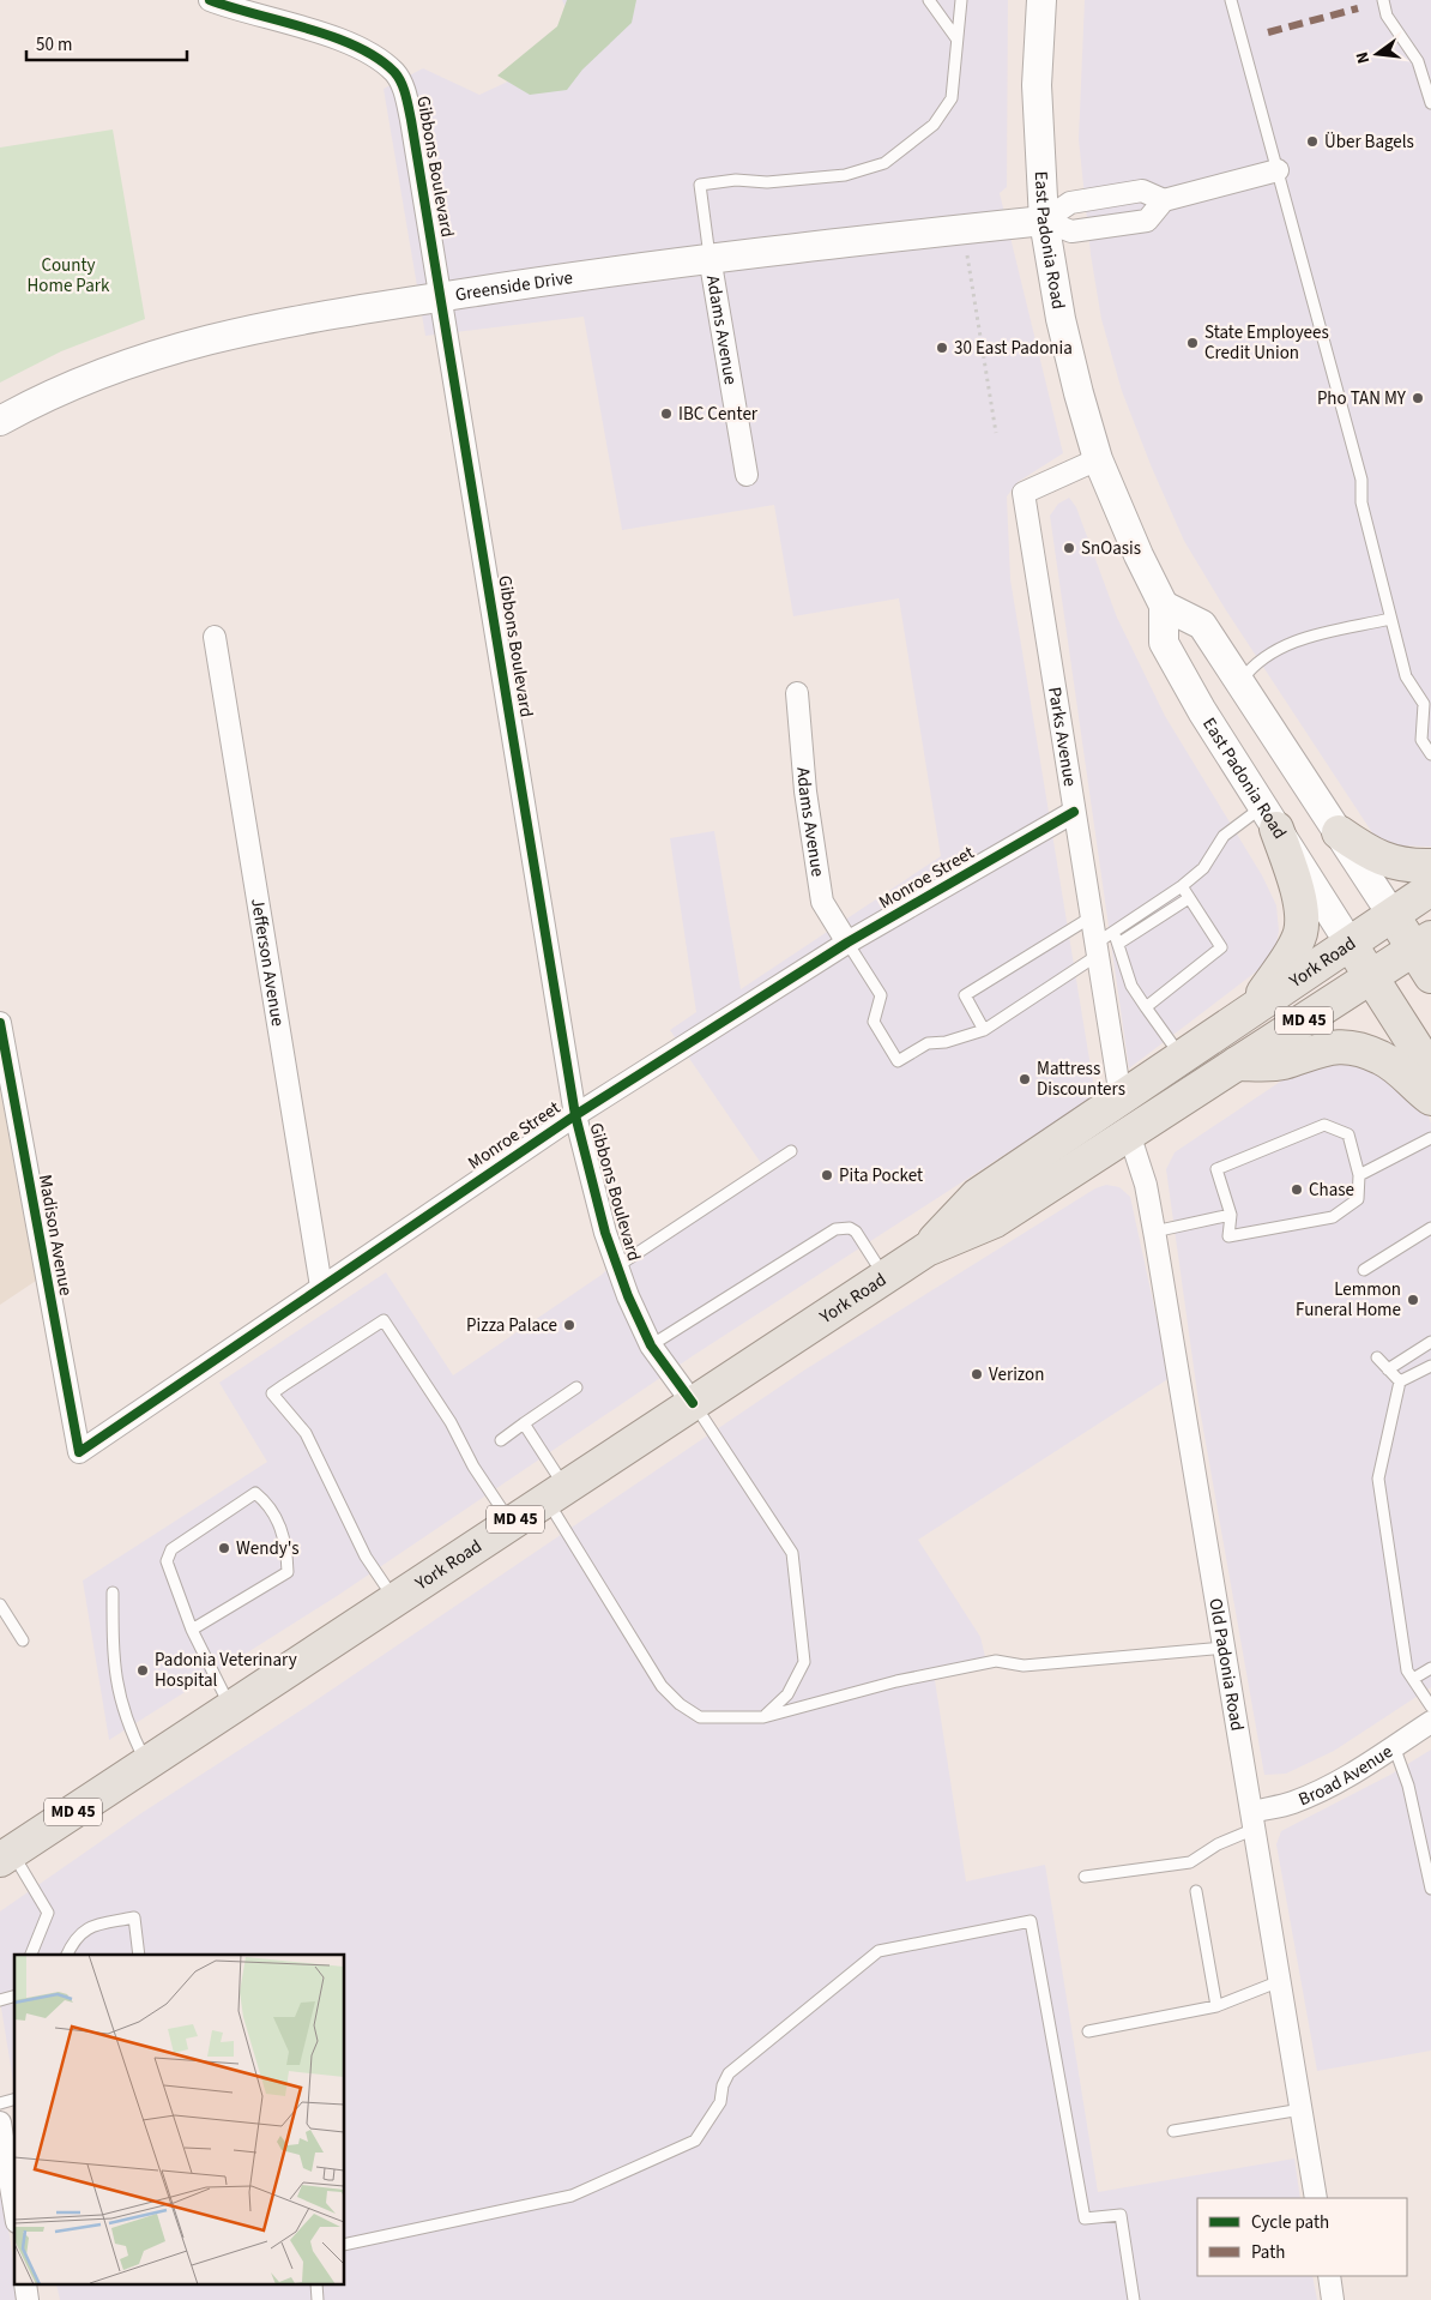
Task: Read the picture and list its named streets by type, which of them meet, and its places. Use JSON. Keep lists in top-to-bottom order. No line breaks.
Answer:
{"streets":{"main road":["York Road","MD 45"],"street":["Gibbons Boulevard","East Padonia Road","Greenside Drive","Adams Avenue","Parks Avenue","Monroe Street","Jefferson Avenue","Madison Avenue","Old Padonia Road","Broad Avenue"]},"crossings":[["Gibbons Boulevard","Greenside Drive"],["Gibbons Boulevard","Monroe Street"],["Gibbons Boulevard","York Road"],["East Padonia Road","Greenside Drive"],["East Padonia Road","Parks Avenue"],["East Padonia Road","York Road"],["Greenside Drive","Adams Avenue"],["Adams Avenue","Monroe Street"],["Parks Avenue","Monroe Street"],["Parks Avenue","York Road"],["Monroe Street","Jefferson Avenue"],["Monroe Street","Madison Avenue"],["York Road","Old Padonia Road"],["Old Padonia Road","Broad Avenue"]],"parks":["County Home Park"],"places":["Über Bagels","State Employees Credit Union","30 East Padonia","Pho TAN MY","IBC Center","SnOasis","Mattress Discounters","Pita Pocket","Chase","Lemmon Funeral Home","Pizza Palace","Verizon","Wendy's","Padonia Veterinary Hospital"],"legend":["Cycle path","Path"],"scale_bar":"50 m","north":"left"}
